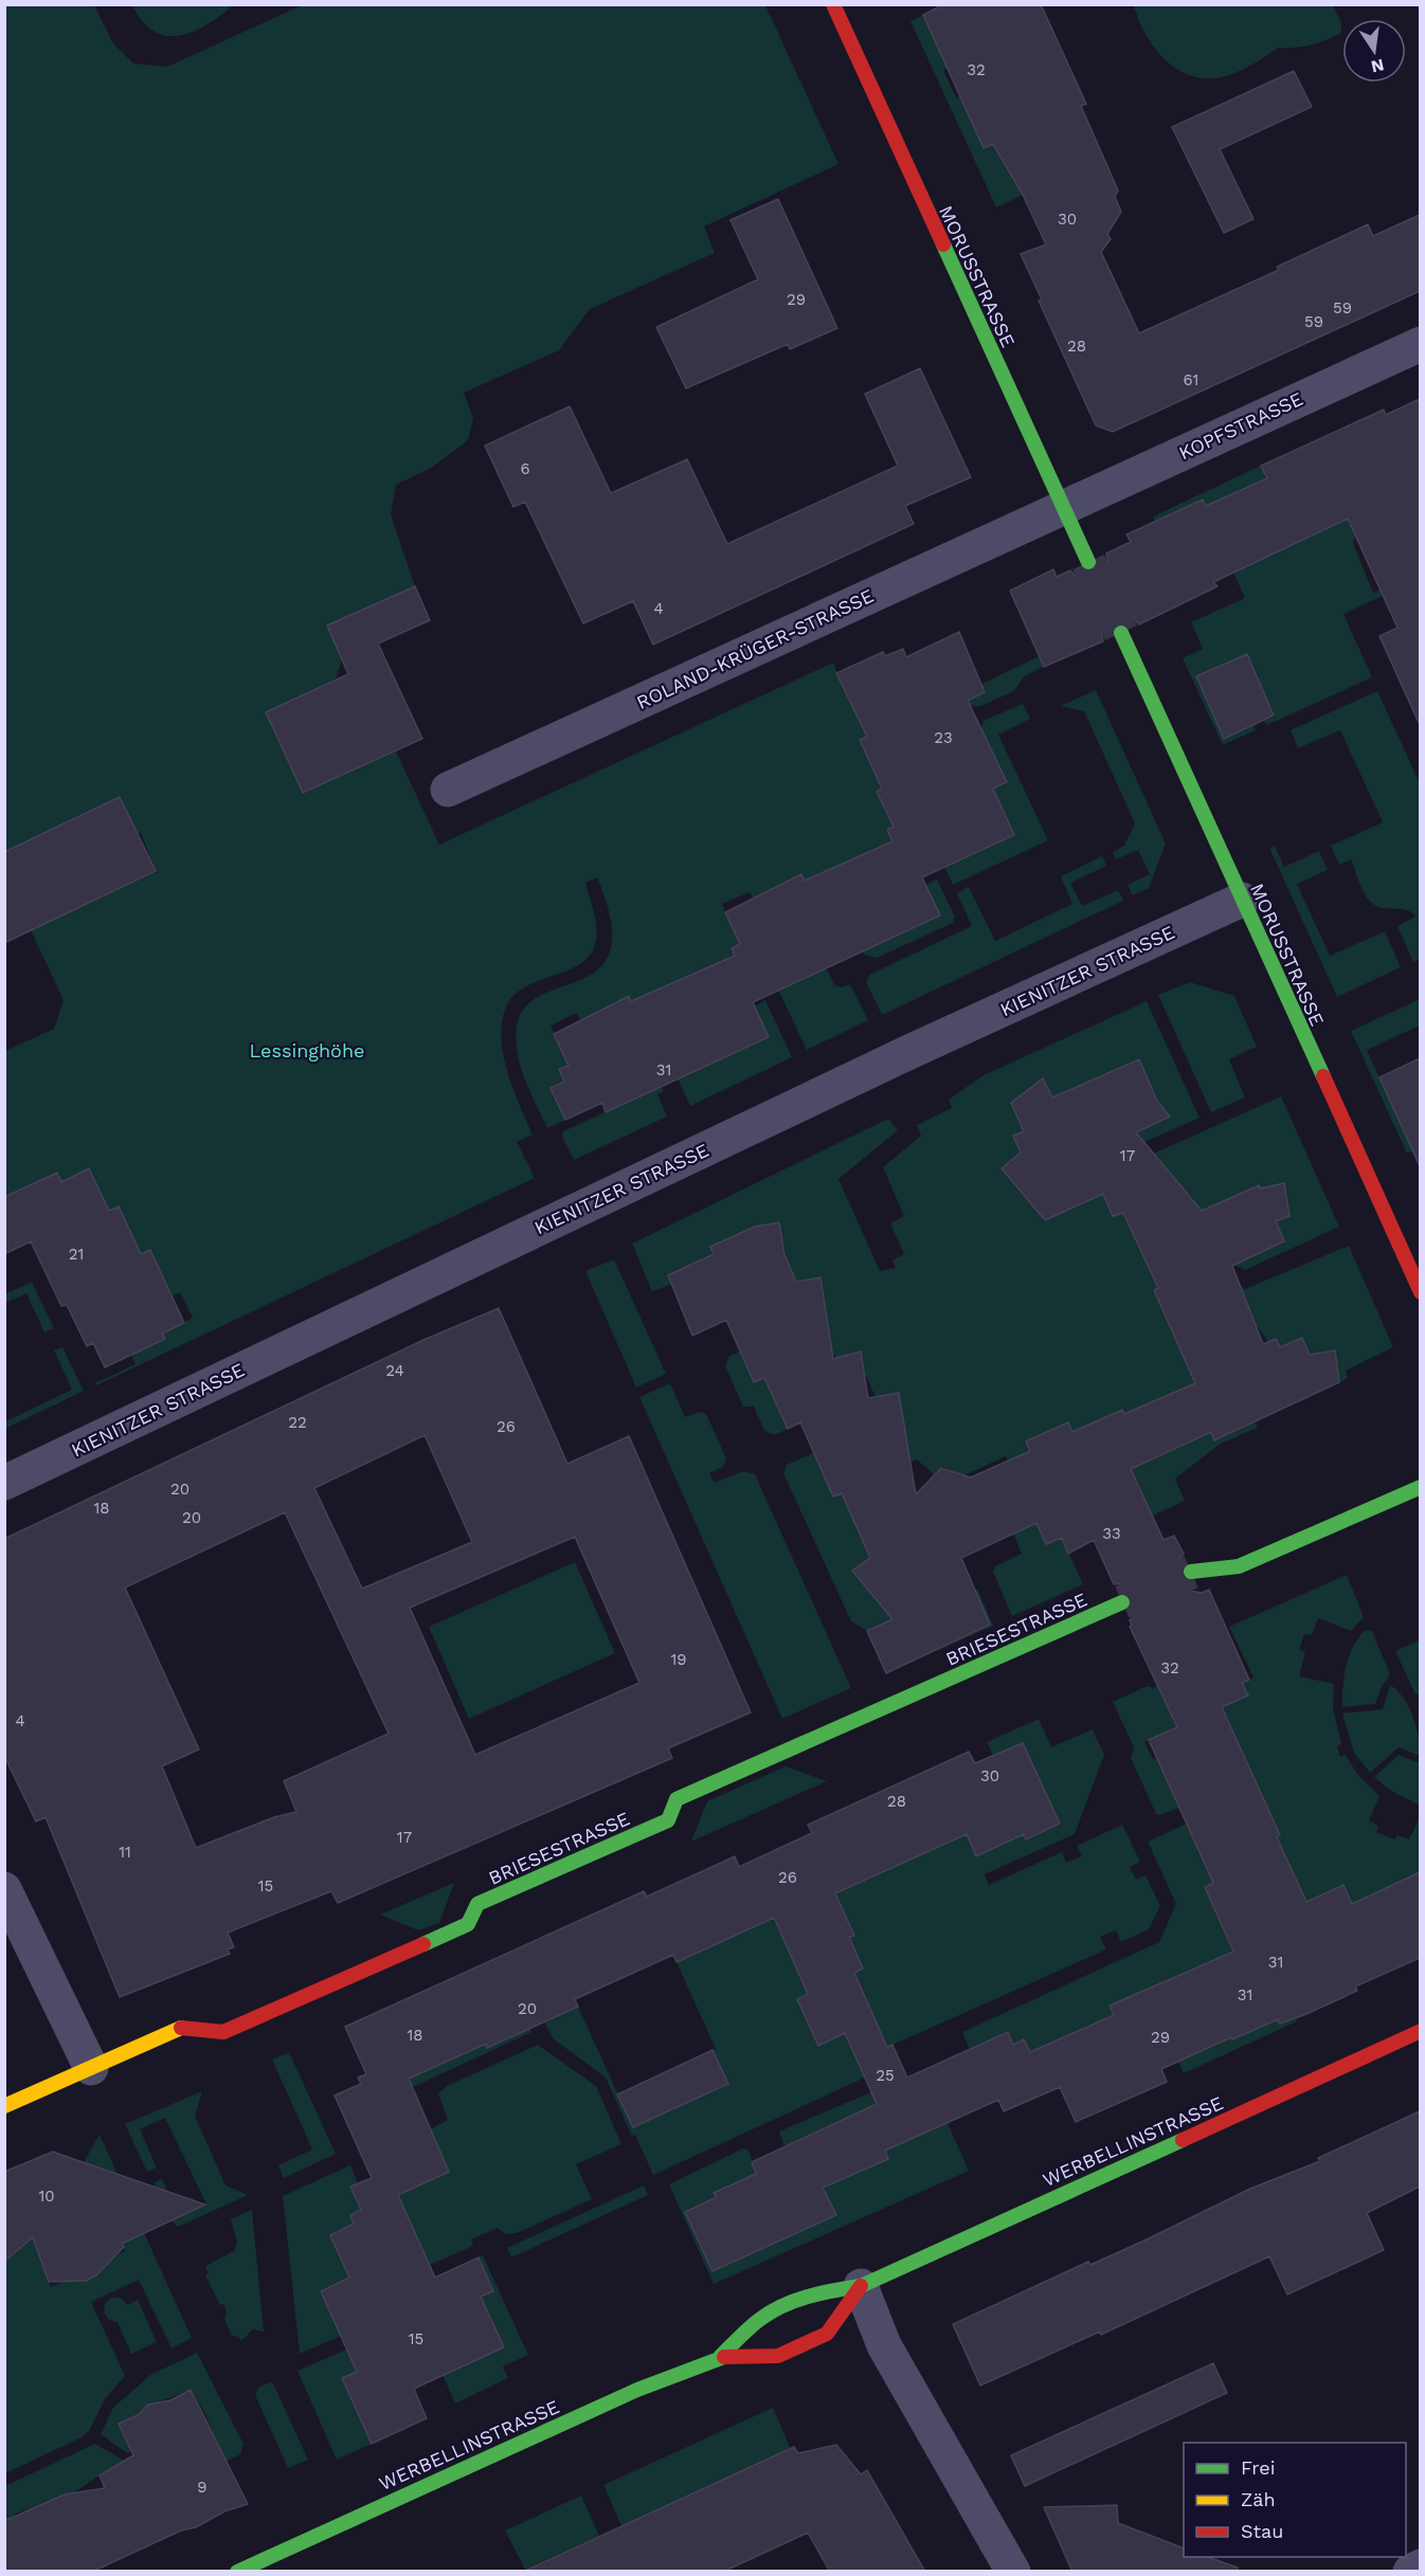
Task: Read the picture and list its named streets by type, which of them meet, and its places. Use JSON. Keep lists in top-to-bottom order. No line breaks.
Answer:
{"streets":{"street":["MORUSSTRASSE","KOPFSTRASSE","ROLAND-KRÜGER-STRASSE","KIENITZER STRASSE","BRIESESTRASSE","WERBELLINSTRASSE"]},"crossings":[["MORUSSTRASSE","KOPFSTRASSE"],["MORUSSTRASSE","ROLAND-KRÜGER-STRASSE"],["MORUSSTRASSE","KIENITZER STRASSE"],["KOPFSTRASSE","ROLAND-KRÜGER-STRASSE"]],"parks":["Lessinghöhe"],"house_numbers":["32","30","29","59","59","28","61","6","4","23","31","17","21","24","22","26","20","18","20","33","19","32","4","30","28","17","11","26","15","31","31","20","18","29","25","10","15","9"],"legend":["Frei","Zäh","Stau"],"north":"bottom"}
